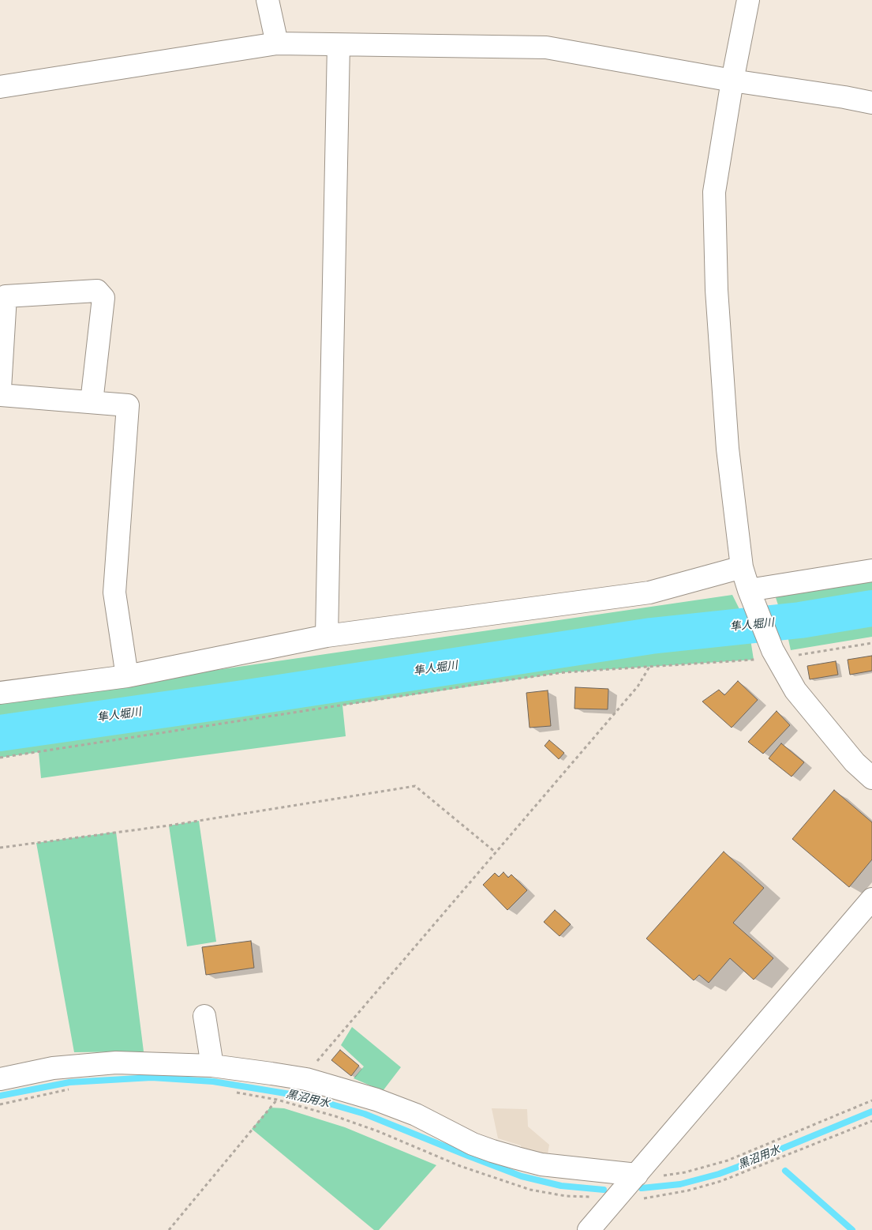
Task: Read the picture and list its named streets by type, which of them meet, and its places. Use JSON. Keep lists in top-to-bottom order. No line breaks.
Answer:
{"water":["隼人堀川","黒沼用水"]}
